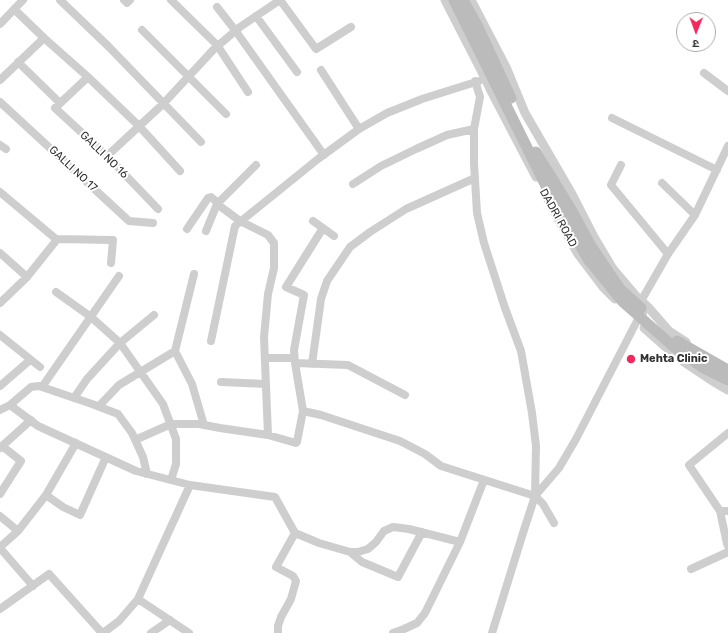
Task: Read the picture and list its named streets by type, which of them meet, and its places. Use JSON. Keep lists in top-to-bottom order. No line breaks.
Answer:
{"streets":{"street":["GALLI NO 16","GALLI NO 17","DADRI ROAD"]},"places":["Mehta Clinic"],"north":"bottom"}
